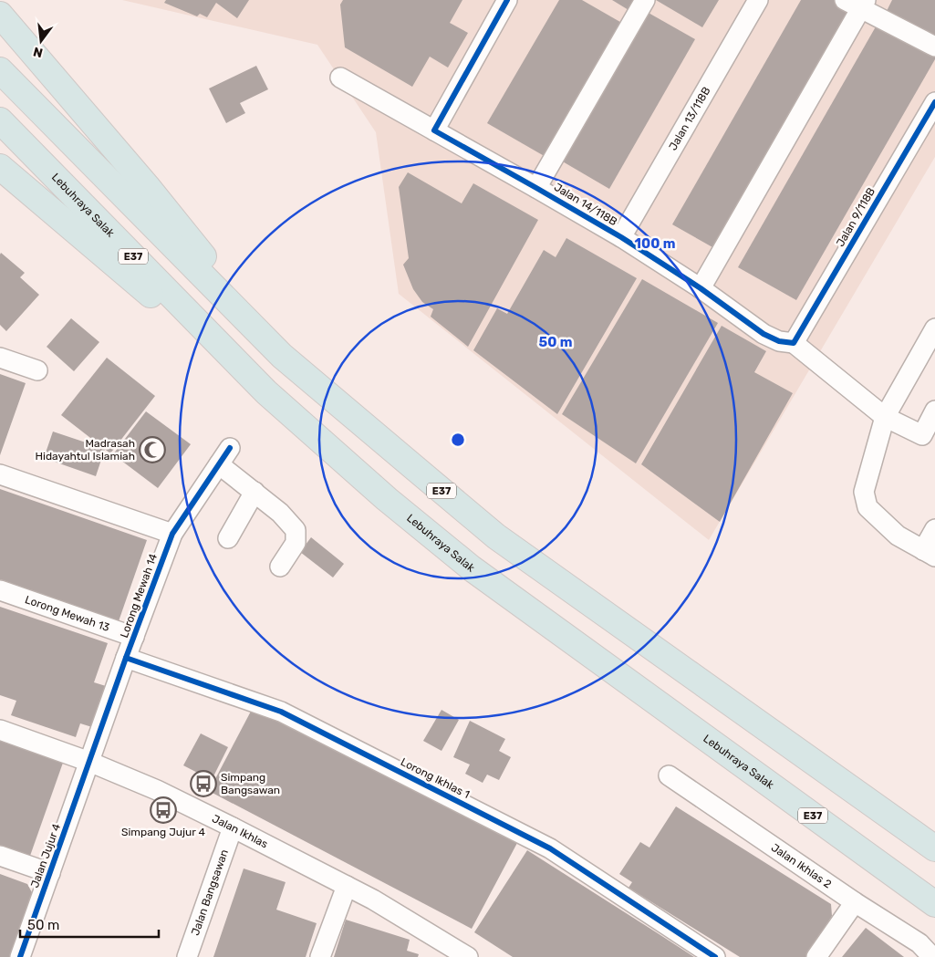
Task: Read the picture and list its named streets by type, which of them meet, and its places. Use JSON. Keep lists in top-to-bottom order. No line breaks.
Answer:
{"streets":{"highway":["Lebuhraya Salak","E37"],"street":["Jalan 13/118B","Jalan 14/118B","Jalan 9/118B","Lorong Mewah 14","Lorong Mewah 13","Lorong Ikhlas 1","Jalan Ikhlas","Jalan Jujur 4","Jalan Ikhlas 2","Jalan Bangsawan"]},"crossings":[["Jalan 13/118B","Jalan 14/118B"],["Jalan 14/118B","Jalan 9/118B"],["Lorong Mewah 14","Lorong Mewah 13"],["Lorong Mewah 14","Lorong Ikhlas 1"],["Lorong Mewah 14","Jalan Ikhlas"],["Lorong Mewah 14","Jalan Jujur 4"],["Jalan Ikhlas","Jalan Jujur 4"],["Jalan Ikhlas","Jalan Bangsawan"]],"places":{"mosque":["Madrasah Hidayahtul Islamiah"],"bus stop":["Simpang Bangsawan","Simpang Jujur 4"]},"scale_bar":"50 m","north":"bottom","rings":["100 m","50 m"]}
